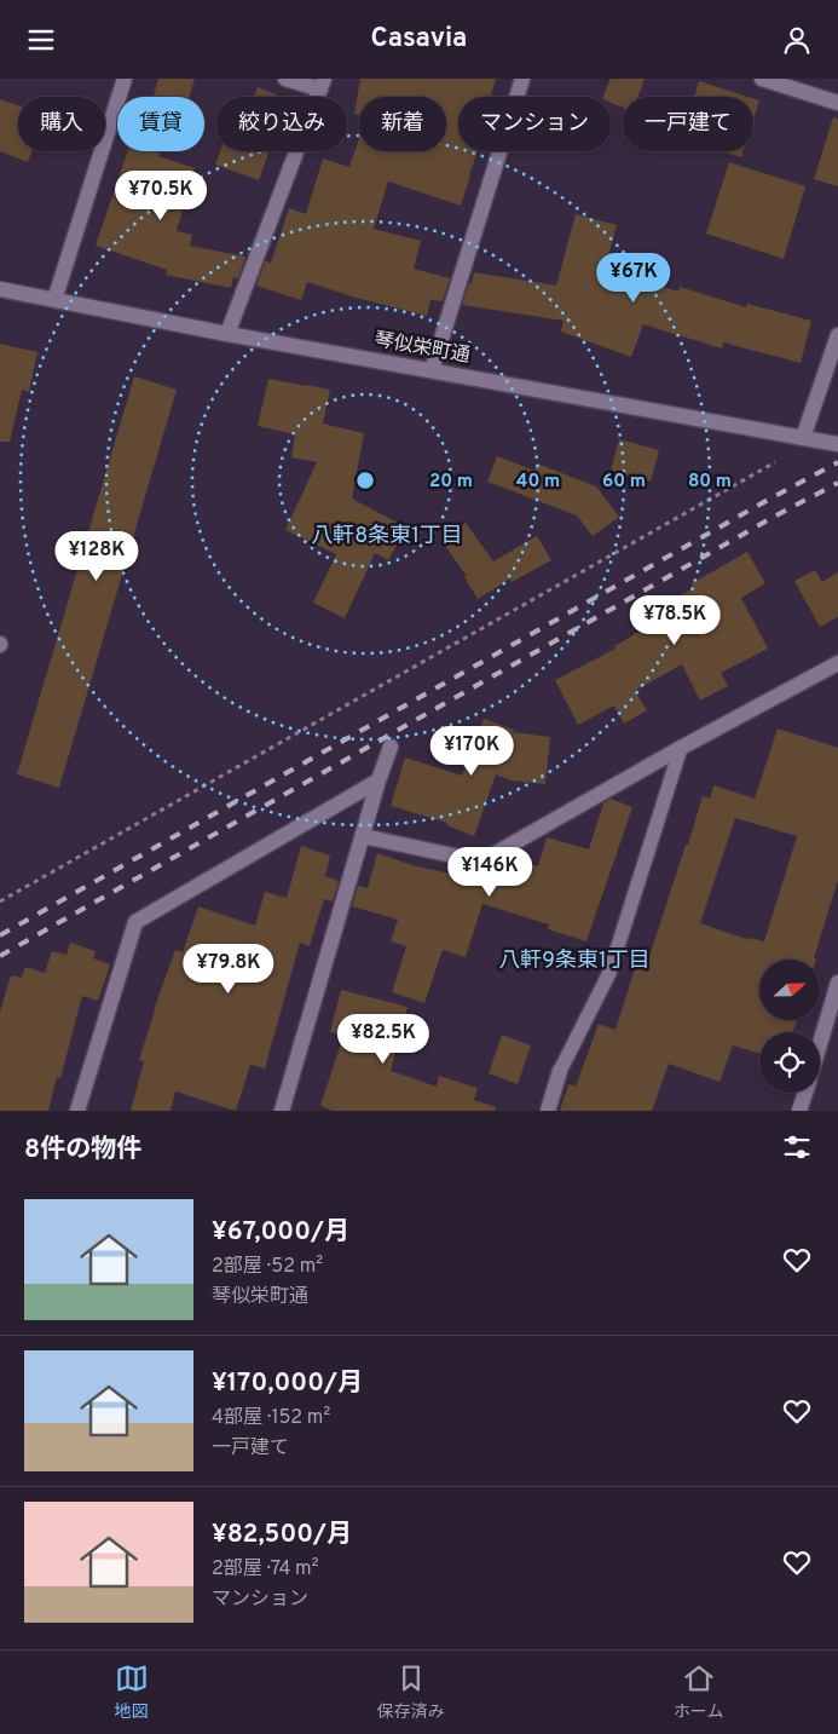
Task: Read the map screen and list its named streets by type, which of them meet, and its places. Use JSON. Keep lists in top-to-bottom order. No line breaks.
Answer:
{"streets":{"street":["琴似栄町通"]},"districts":["八軒8条東1丁目","八軒9条東1丁目"],"north":"right","page":{"header":"Casavia","chip":["購入","賃貸","絞り込み","新着","マンション","一戸建て"],"price":["¥70.5K","¥67K","¥128K","¥78.5K","¥170K","¥146K","¥79.8K","¥82.5K"],"heading":"8件の物件","list":[{"name":"¥67,000/月","note":"2部屋 · 52 m² · 琴似栄町通"},{"name":"¥170,000/月","note":"4部屋 · 152 m² · 一戸建て"},{"name":"¥82,500/月","note":"2部屋 · 74 m² · マンション"}],"tabs":["地図","保存済み","ホーム"]},"rings":["20 m","40 m","60 m","80 m"]}
